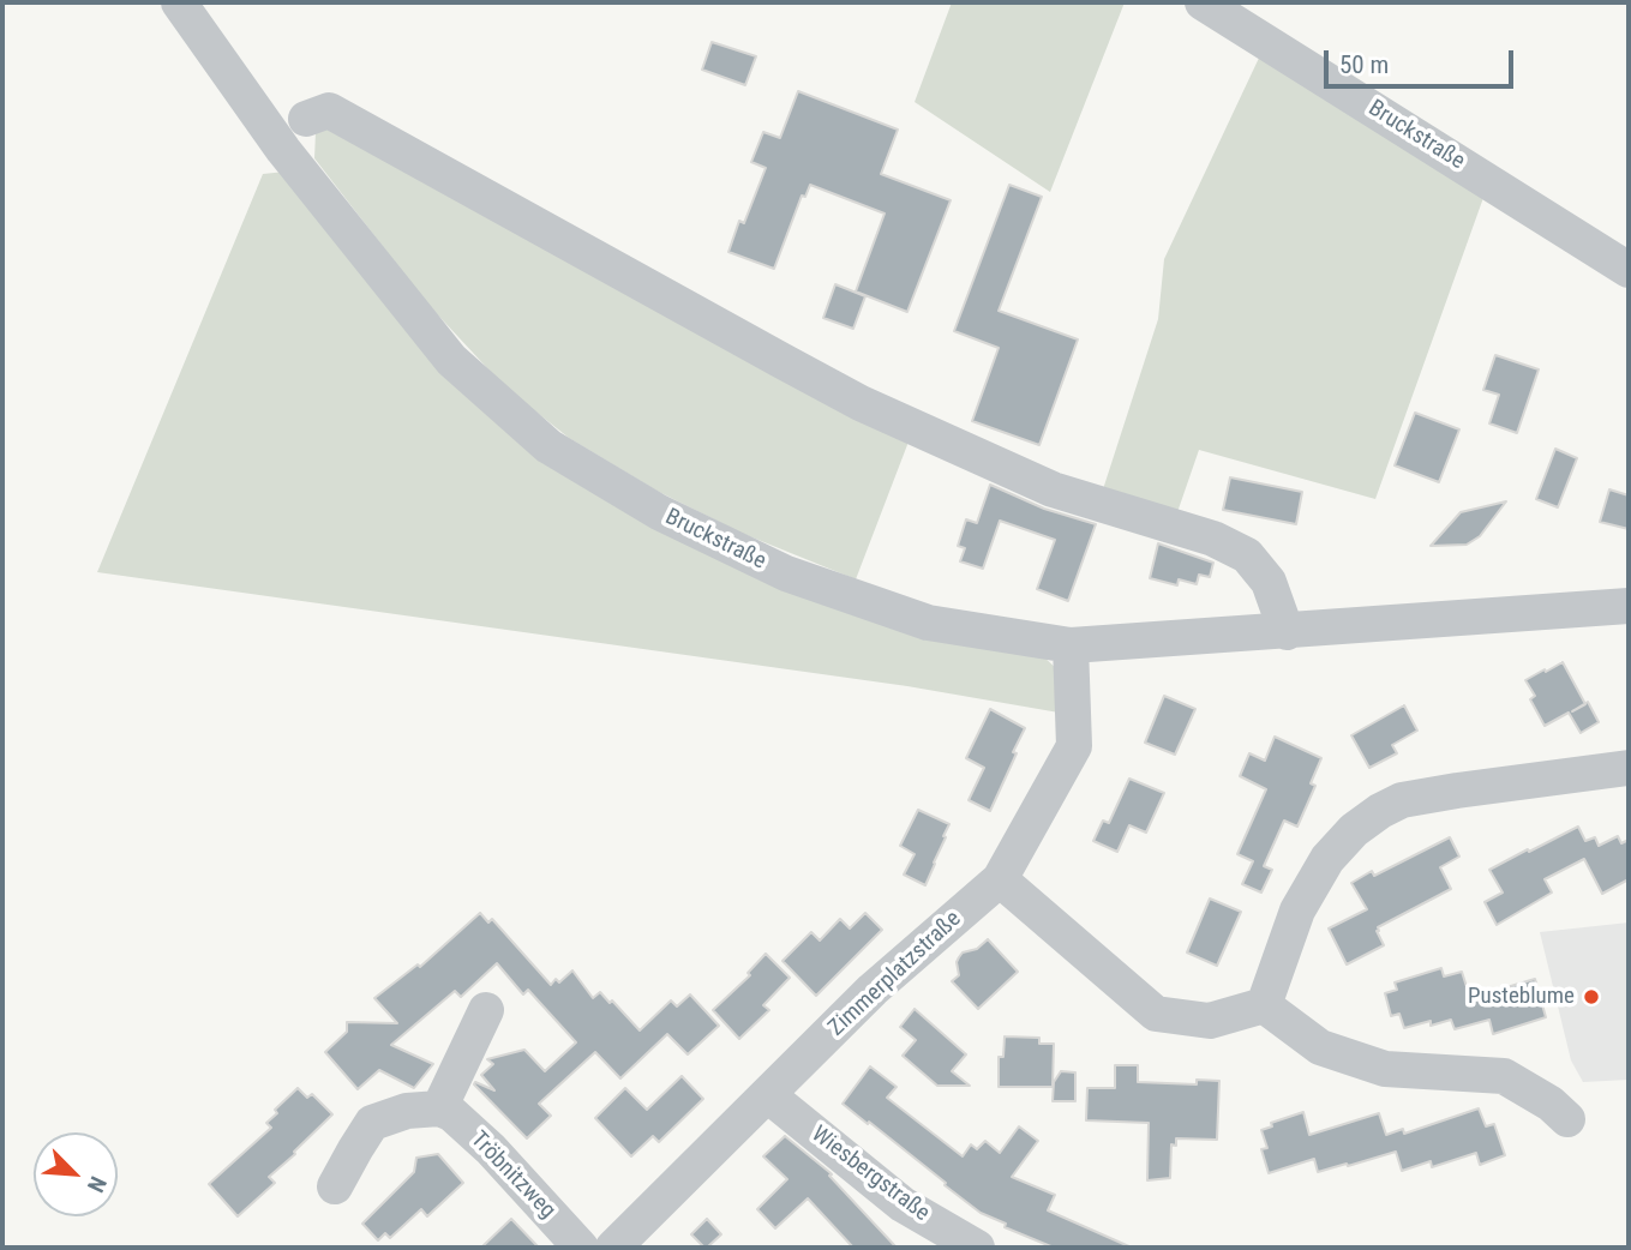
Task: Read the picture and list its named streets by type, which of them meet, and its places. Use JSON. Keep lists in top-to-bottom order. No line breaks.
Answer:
{"streets":{"street":["Bruckstraße","Zimmerplatzstraße","Wiesbergstraße","Tröbnitzweg"]},"crossings":[["Bruckstraße","Zimmerplatzstraße"],["Zimmerplatzstraße","Wiesbergstraße"]],"places":["Pusteblume"],"scale_bar":"50 m","north":"bottom right"}
